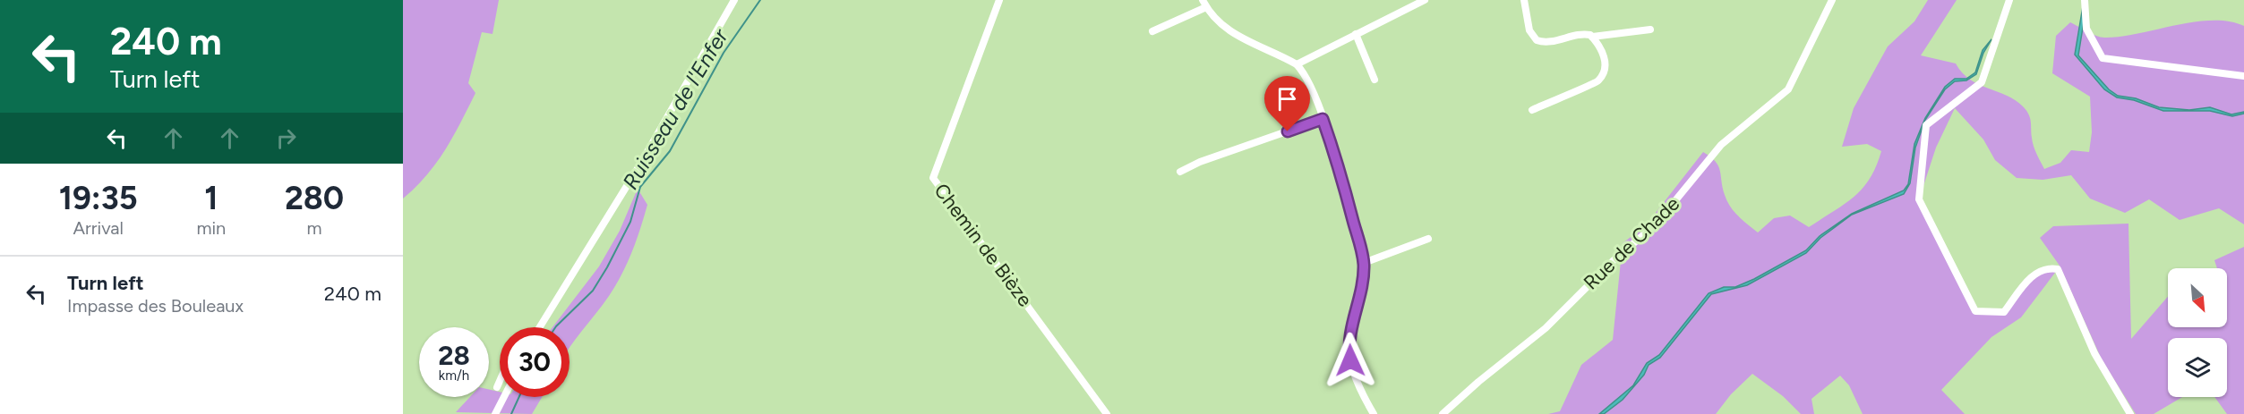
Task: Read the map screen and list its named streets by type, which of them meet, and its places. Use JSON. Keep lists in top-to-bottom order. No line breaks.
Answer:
{"streets":{"street":["Rue de Chade","Chemin de Bièze"]},"water":["Ruisseau de l'Enfer"],"north":"bottom right","page":{"turn":["240 m","Turn left"],"eta":["19:35","Arrival","1","min","280","m"],"list":[{"name":"Turn left","note":"Impasse des Bouleaux","value":"240 m"}],"speed":"28 km/h","limit":"30"}}
